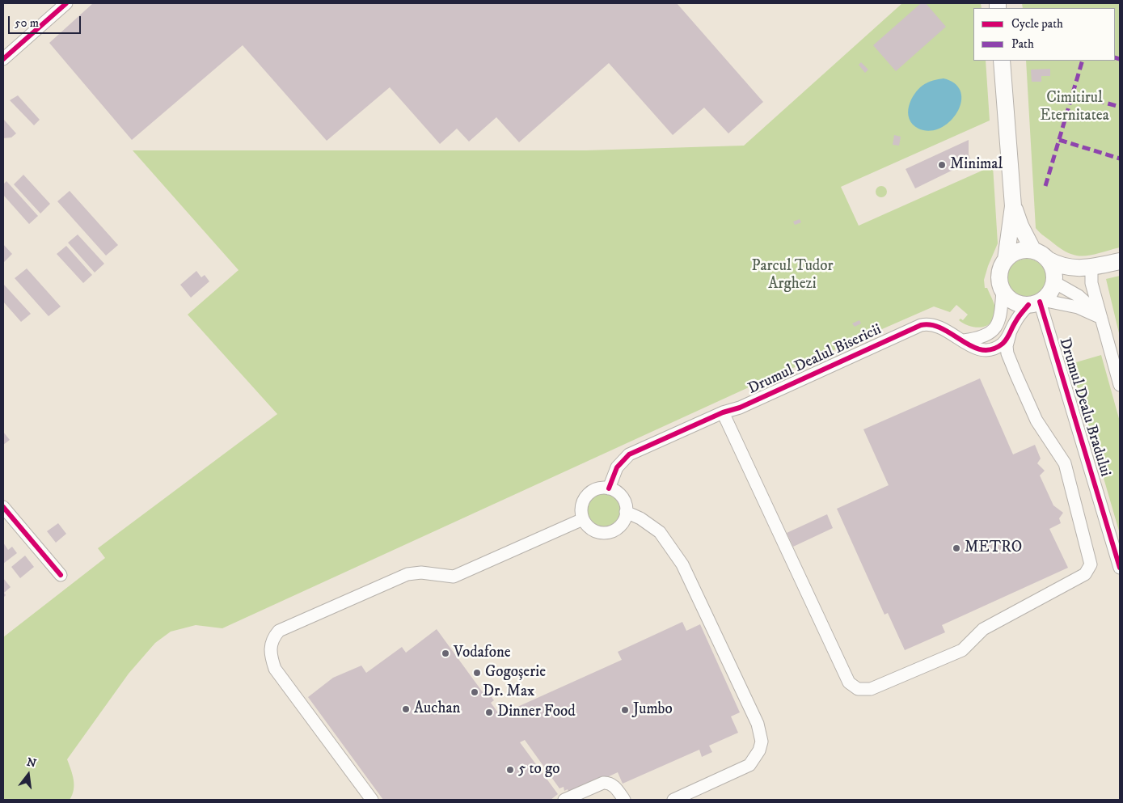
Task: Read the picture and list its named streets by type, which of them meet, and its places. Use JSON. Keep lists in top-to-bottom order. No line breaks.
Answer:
{"streets":{"street":["Drumul Dealul Bisericii","Drumul Dealu Bradului"]},"crossings":[["Drumul Dealul Bisericii","Drumul Dealu Bradului"]],"parks":["Cimitirul Eternitatea","Parcul Tudor Arghezi"],"places":["Minimal","METRO","Vodafone","Gogoșerie","Dr. Max","Auchan","Jumbo","Dinner Food","5 to go"],"legend":["Cycle path","Path"],"scale_bar":"50 m","north":"top"}
